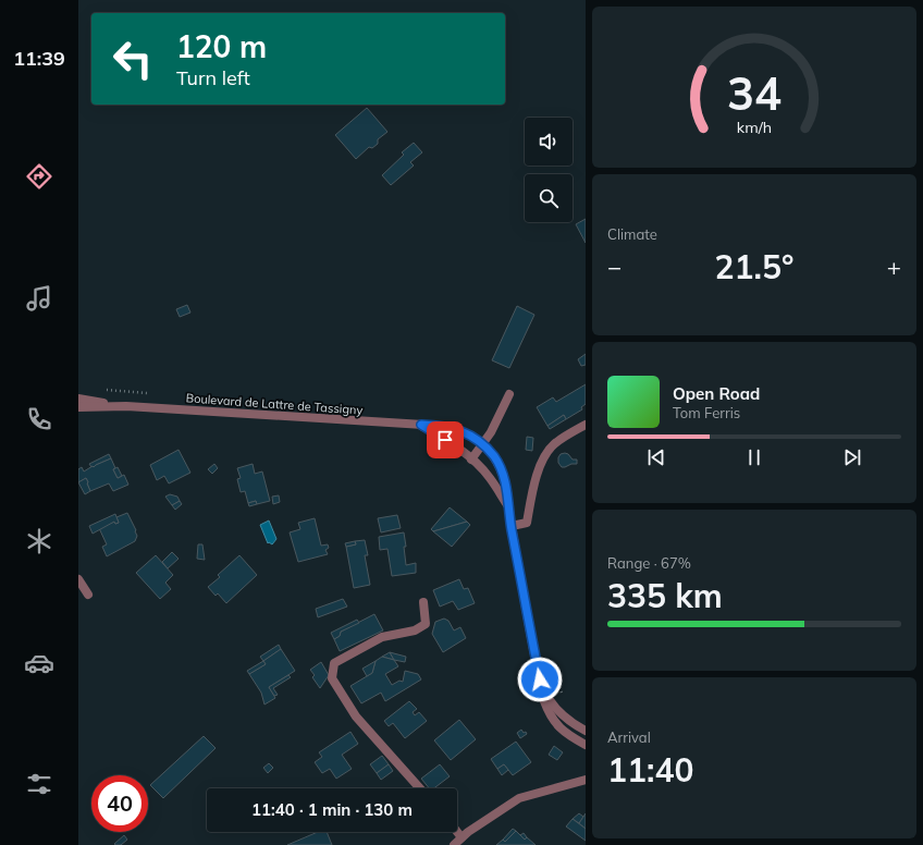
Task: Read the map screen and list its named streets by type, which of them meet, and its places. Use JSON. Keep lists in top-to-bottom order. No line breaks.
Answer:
{"streets":{"street":["Boulevard de Lattre de Tassigny"]},"page":{"tabs":"11:39","turn":["120 m","Turn left"],"tile":["Climate",["Range · 67%","335 km"],["Arrival","11:40"]],"heat":["−","21.5°","+"],"song":["Open Road","Tom Ferris"],"limit":"40","trip":"11:40 · 1 min · 130 m","gauge":["34","km/h"]}}
